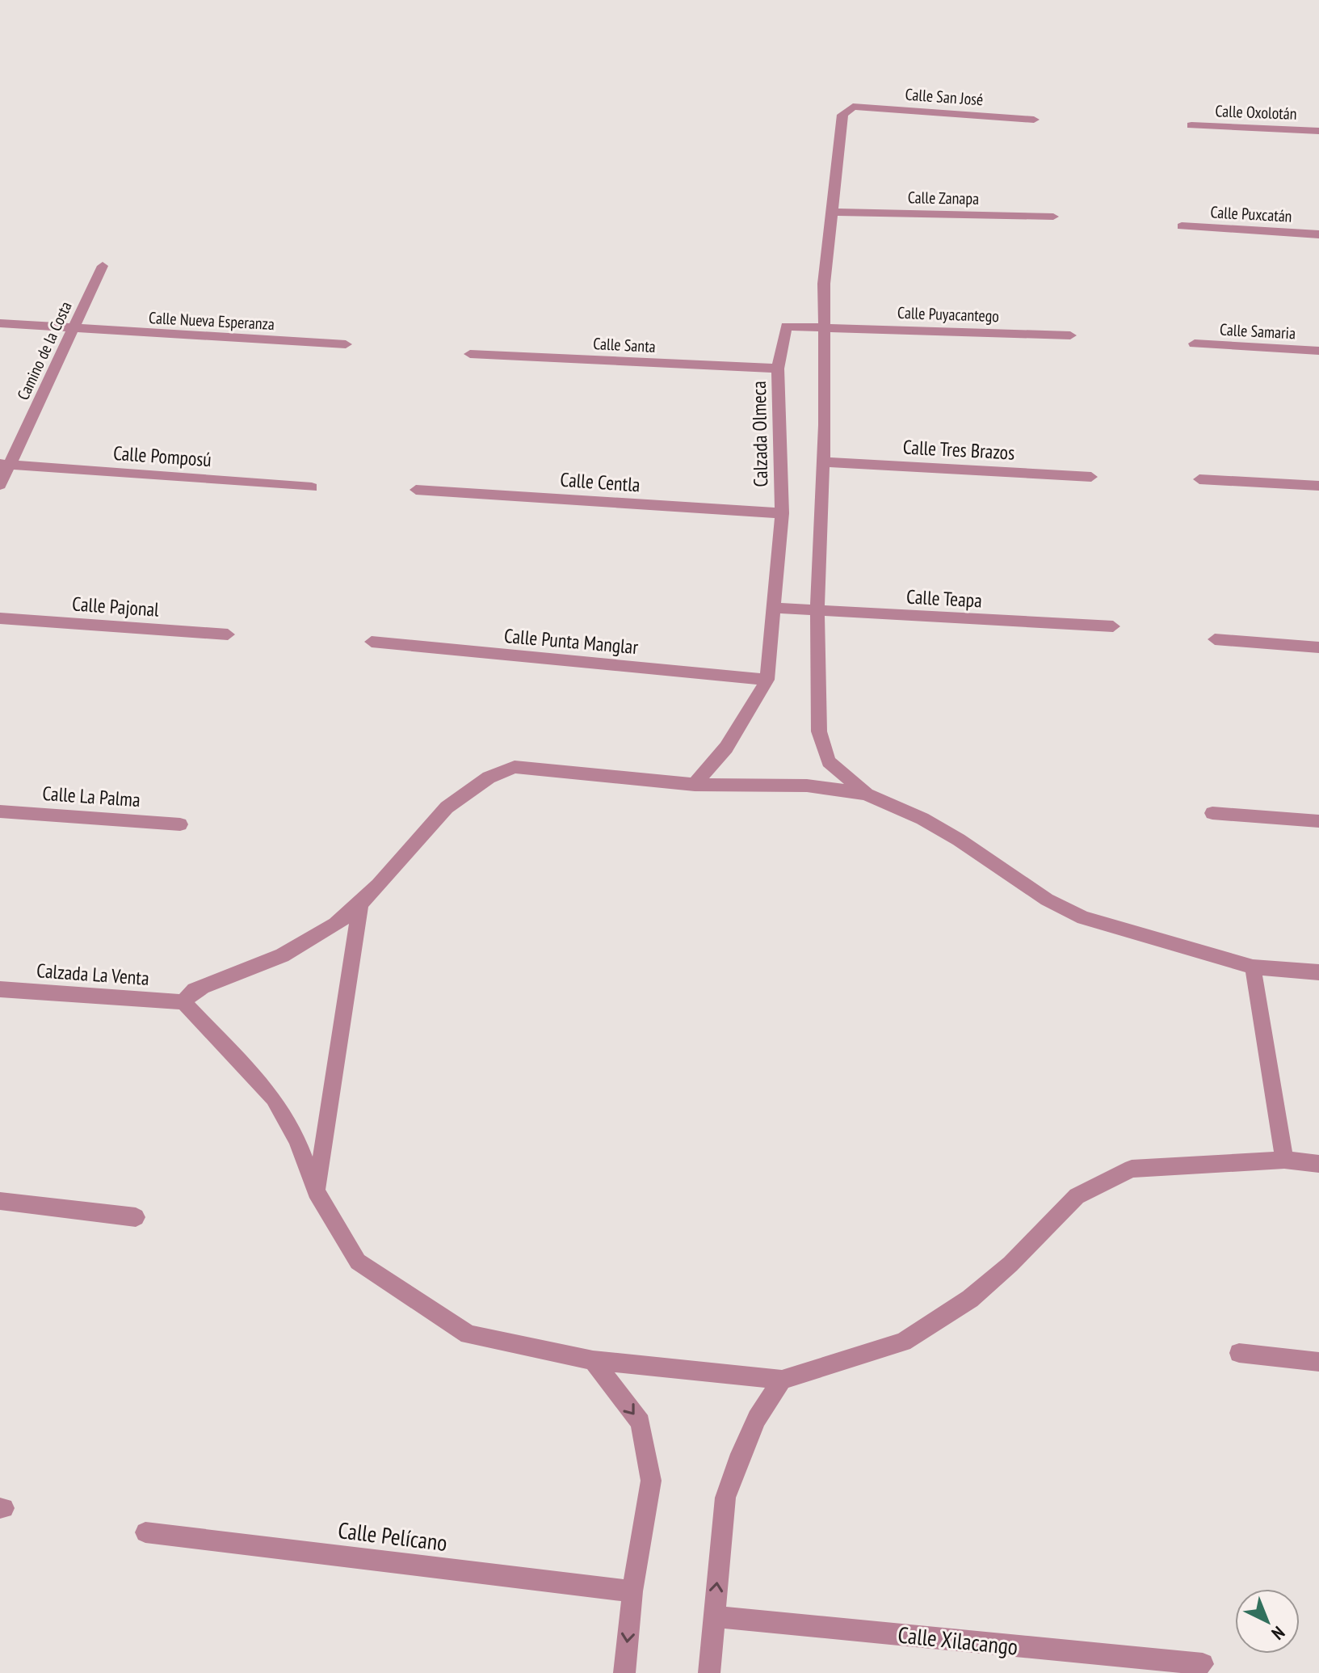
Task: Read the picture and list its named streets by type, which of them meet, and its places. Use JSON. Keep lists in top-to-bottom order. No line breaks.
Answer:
{"streets":{"street":["Calle San José","Calle Oxolotán","Calle Zanapa","Calle Puxcatán","Calle Puyacantego","Calle Nueva Esperanza","Calle Samaria","Calle Santa","Camino de la Costa","Calzada Olmeca","Calle Tres Brazos","Calle Pomposú","Calle Centla","Calle Teapa","Calle Pajonal","Calle Punta Manglar","Calle La Palma","Calzada La Venta","Calle Pelícano","Calle Xilacango"]},"crossings":[["Calle San José","Calle Zanapa"],["Calle Puyacantego","Calzada Olmeca"],["Calle Nueva Esperanza","Camino de la Costa"],["Calle Santa","Calzada Olmeca"],["Camino de la Costa","Calle Pomposú"],["Calzada Olmeca","Calle Centla"],["Calzada Olmeca","Calle Teapa"],["Calzada Olmeca","Calle Punta Manglar"]],"north":"bottom right"}
